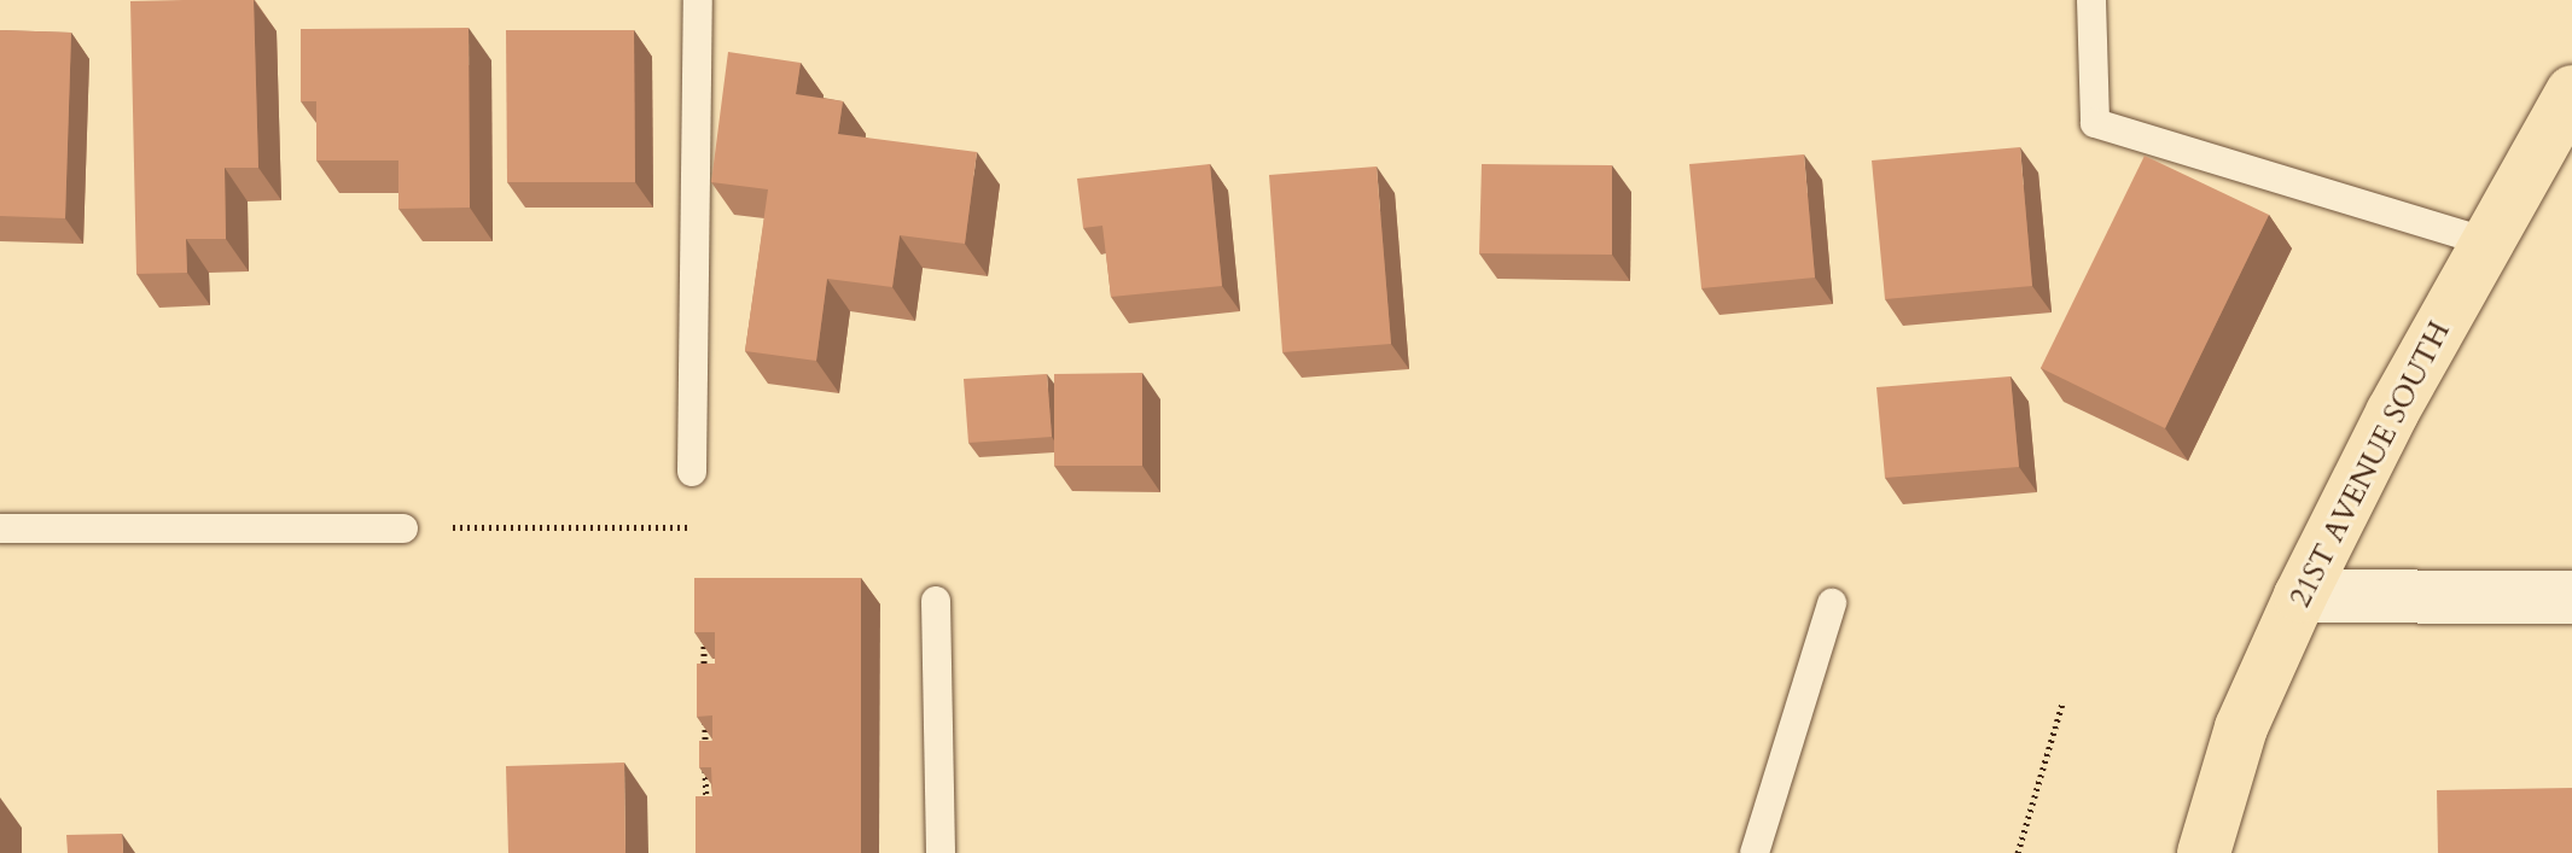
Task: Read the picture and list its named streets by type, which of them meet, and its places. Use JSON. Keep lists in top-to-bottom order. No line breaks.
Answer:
{"streets":{"main road":["21ST AVENUE SOUTH"]}}
